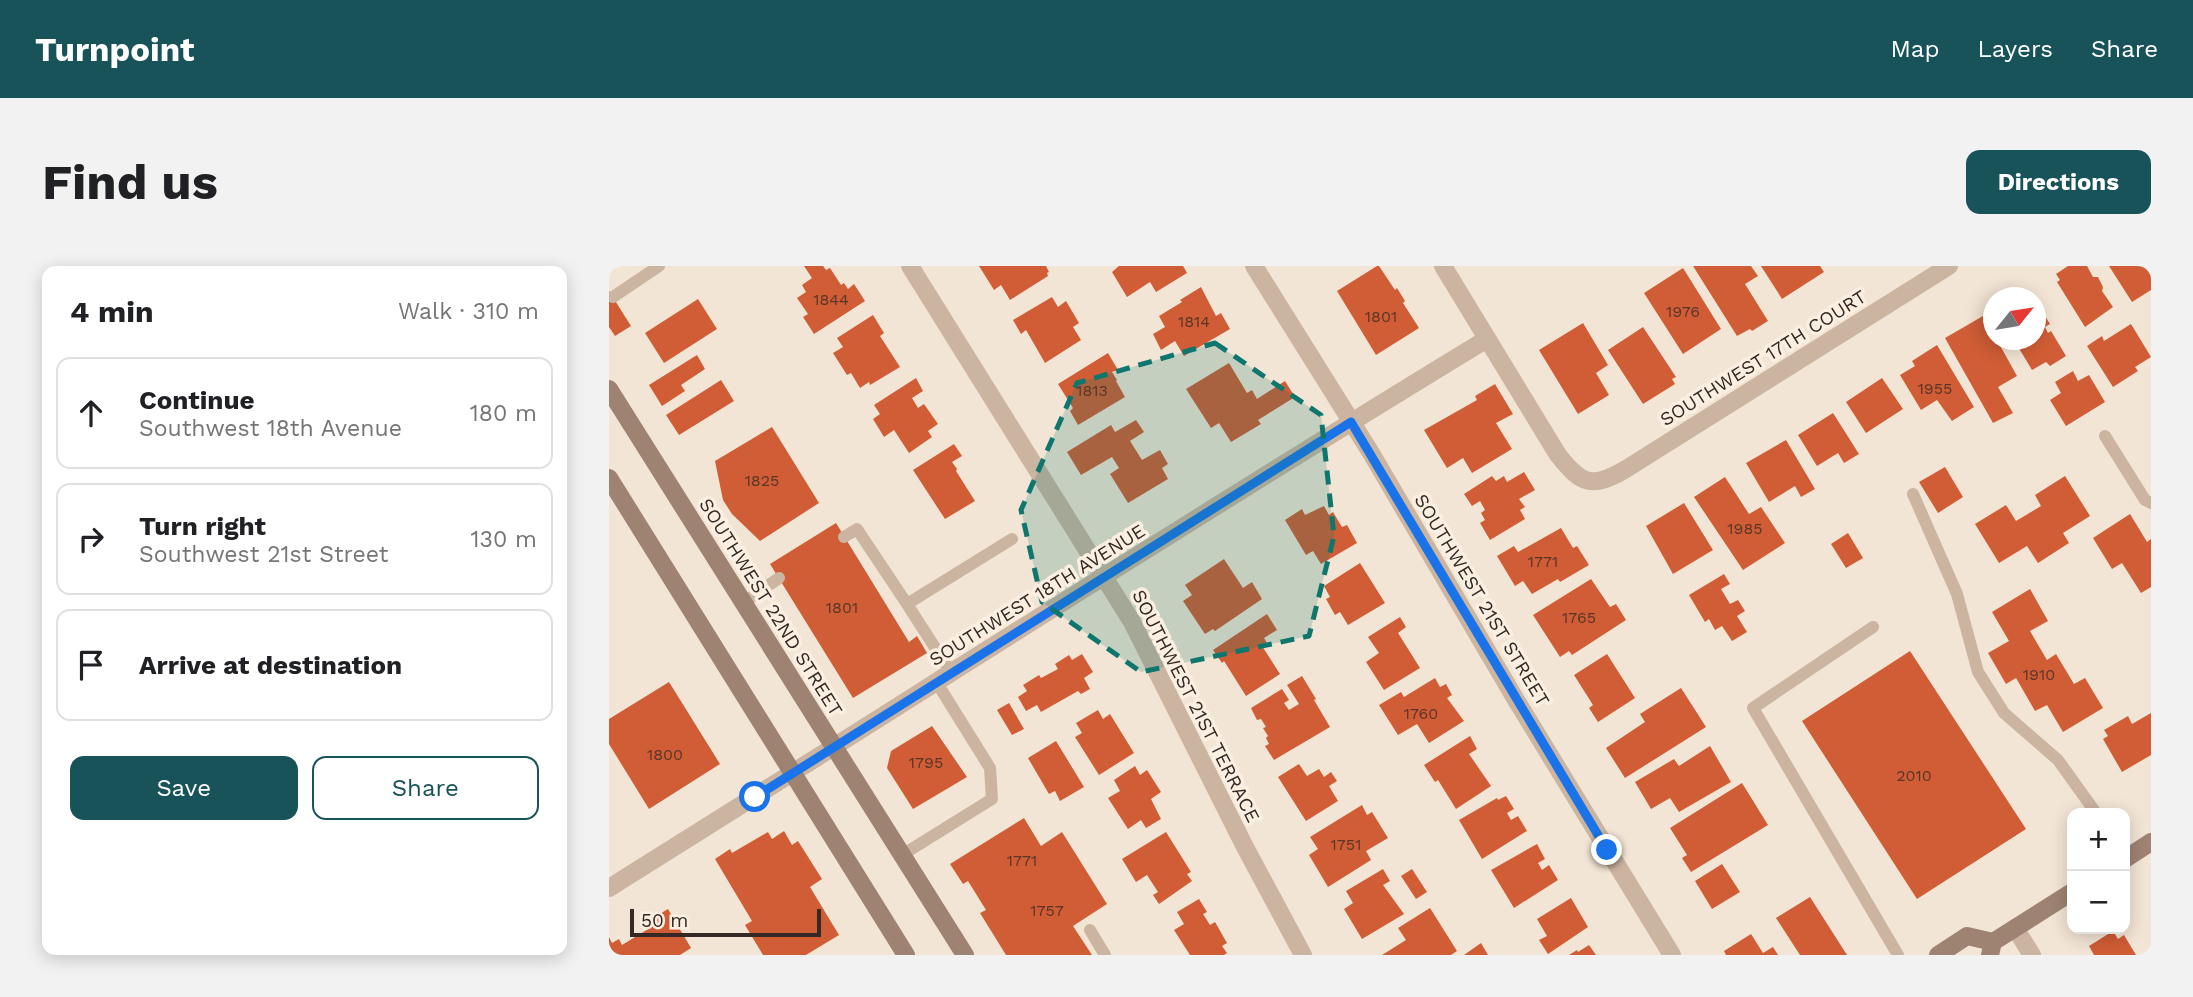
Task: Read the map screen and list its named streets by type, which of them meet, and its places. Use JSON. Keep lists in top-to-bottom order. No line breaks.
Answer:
{"streets":{"main road":["SOUTHWEST 22ND STREET"],"street":["SOUTHWEST 17TH COURT","SOUTHWEST 18TH AVENUE","SOUTHWEST 21ST STREET","SOUTHWEST 21ST TERRACE"]},"crossings":[["SOUTHWEST 17TH COURT","SOUTHWEST 18TH AVENUE"],["SOUTHWEST 18TH AVENUE","SOUTHWEST 21ST STREET"],["SOUTHWEST 18TH AVENUE","SOUTHWEST 22ND STREET"],["SOUTHWEST 18TH AVENUE","SOUTHWEST 21ST TERRACE"]],"house_numbers":["1844","1976","1801","1814","1955","1813","1825","1985","1771","1801","1765","1910","1760","1800","1795","2010","1751","1771","1757"],"scale_bar":"50 m","north":"top right","page":{"header":"Turnpoint","nav":["Map","Layers","Share"],"buttons":["Directions",["Save","Share"]],"title":"Find us","heading":["4 min","Walk · 310 m"],"list":[["Continue","Southwest 18th Avenue","180 m"],["Turn right","Southwest 21st Street","130 m"],"Arrive at destination"],"map_buttons":["+","−"],"scale":"50 m"}}
